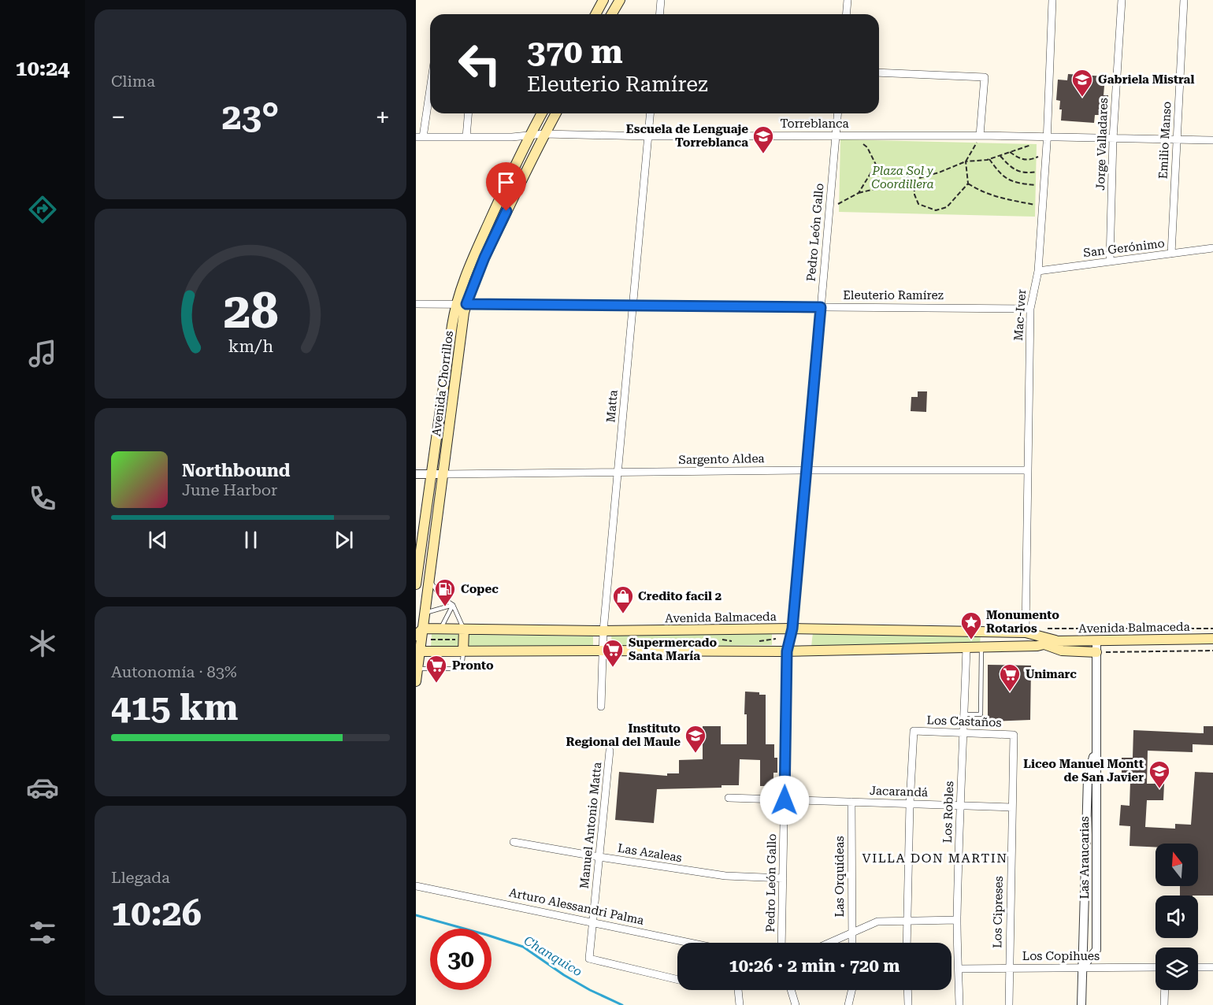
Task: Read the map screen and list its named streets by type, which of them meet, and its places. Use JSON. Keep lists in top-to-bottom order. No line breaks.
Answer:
{"streets":{"main road":["Avenida Chorrillos","Avenida Balmaceda"],"street":["Torreblanca","Emilio Manso","Jorge Valladares","Pedro León Gallo","San Gerónimo","Eleuterio Ramírez","Mac-Iver","Matta","Sargento Aldea","Los Castaños","Jacarandá","Los Robles","Manuel Antonio Matta","Las Azaleas","Las Araucarias","Las Orquídeas","Arturo Alessandri Palma","Los Cipreses","Los Copihues"]},"crossings":[["Torreblanca","Emilio Manso"],["Torreblanca","Jorge Valladares"],["Torreblanca","Pedro León Gallo"],["Torreblanca","Mac-Iver"],["Torreblanca","Avenida Chorrillos"],["Torreblanca","Matta"],["Emilio Manso","San Gerónimo"],["Jorge Valladares","San Gerónimo"],["Pedro León Gallo","Eleuterio Ramírez"],["Pedro León Gallo","Sargento Aldea"],["Pedro León Gallo","Avenida Balmaceda"],["Pedro León Gallo","Jacarandá"],["Pedro León Gallo","Las Azaleas"],["San Gerónimo","Mac-Iver"],["Eleuterio Ramírez","Mac-Iver"],["Eleuterio Ramírez","Avenida Chorrillos"],["Eleuterio Ramírez","Matta"],["Mac-Iver","Sargento Aldea"],["Mac-Iver","Avenida Balmaceda"],["Avenida Chorrillos","Sargento Aldea"],["Avenida Chorrillos","Avenida Balmaceda"],["Matta","Sargento Aldea"],["Matta","Avenida Balmaceda"],["Avenida Balmaceda","Los Robles"],["Avenida Balmaceda","Las Araucarias"],["Los Castaños","Jacarandá"],["Los Castaños","Los Robles"],["Los Castaños","Los Cipreses"],["Jacarandá","Los Robles"],["Jacarandá","Las Orquídeas"],["Jacarandá","Los Cipreses"],["Los Robles","Los Copihues"],["Manuel Antonio Matta","Las Azaleas"],["Manuel Antonio Matta","Arturo Alessandri Palma"],["Las Araucarias","Los Copihues"],["Los Cipreses","Los Copihues"]],"districts":["VILLA DON MARTIN"],"water":["Chanquico"],"parks":["Plaza Sol y Coordillera"],"places":{"school or university":["Gabriela Mistral","Escuela de Lenguaje Torreblanca","Instituto Regional del Maule","Liceo Manuel Montt de San Javier"],"fuel station":["Copec"],"shop":["Credito facil 2"],"place":["Monumento Rotarios"],"supermarket":["Supermercado Santa María","Pronto","Unimarc"]},"north":"top","page":{"tabs":"10:24","tile":["Clima",["Autonomía · 83%","415 km"],["Llegada","10:26"]],"turn":["370 m","Eleuterio Ramírez"],"heat":["−","23°","+"],"song":["Northbound","June Harbor"],"limit":"30","trip":"10:26 · 2 min · 720 m","gauge":["28","km/h"]}}
